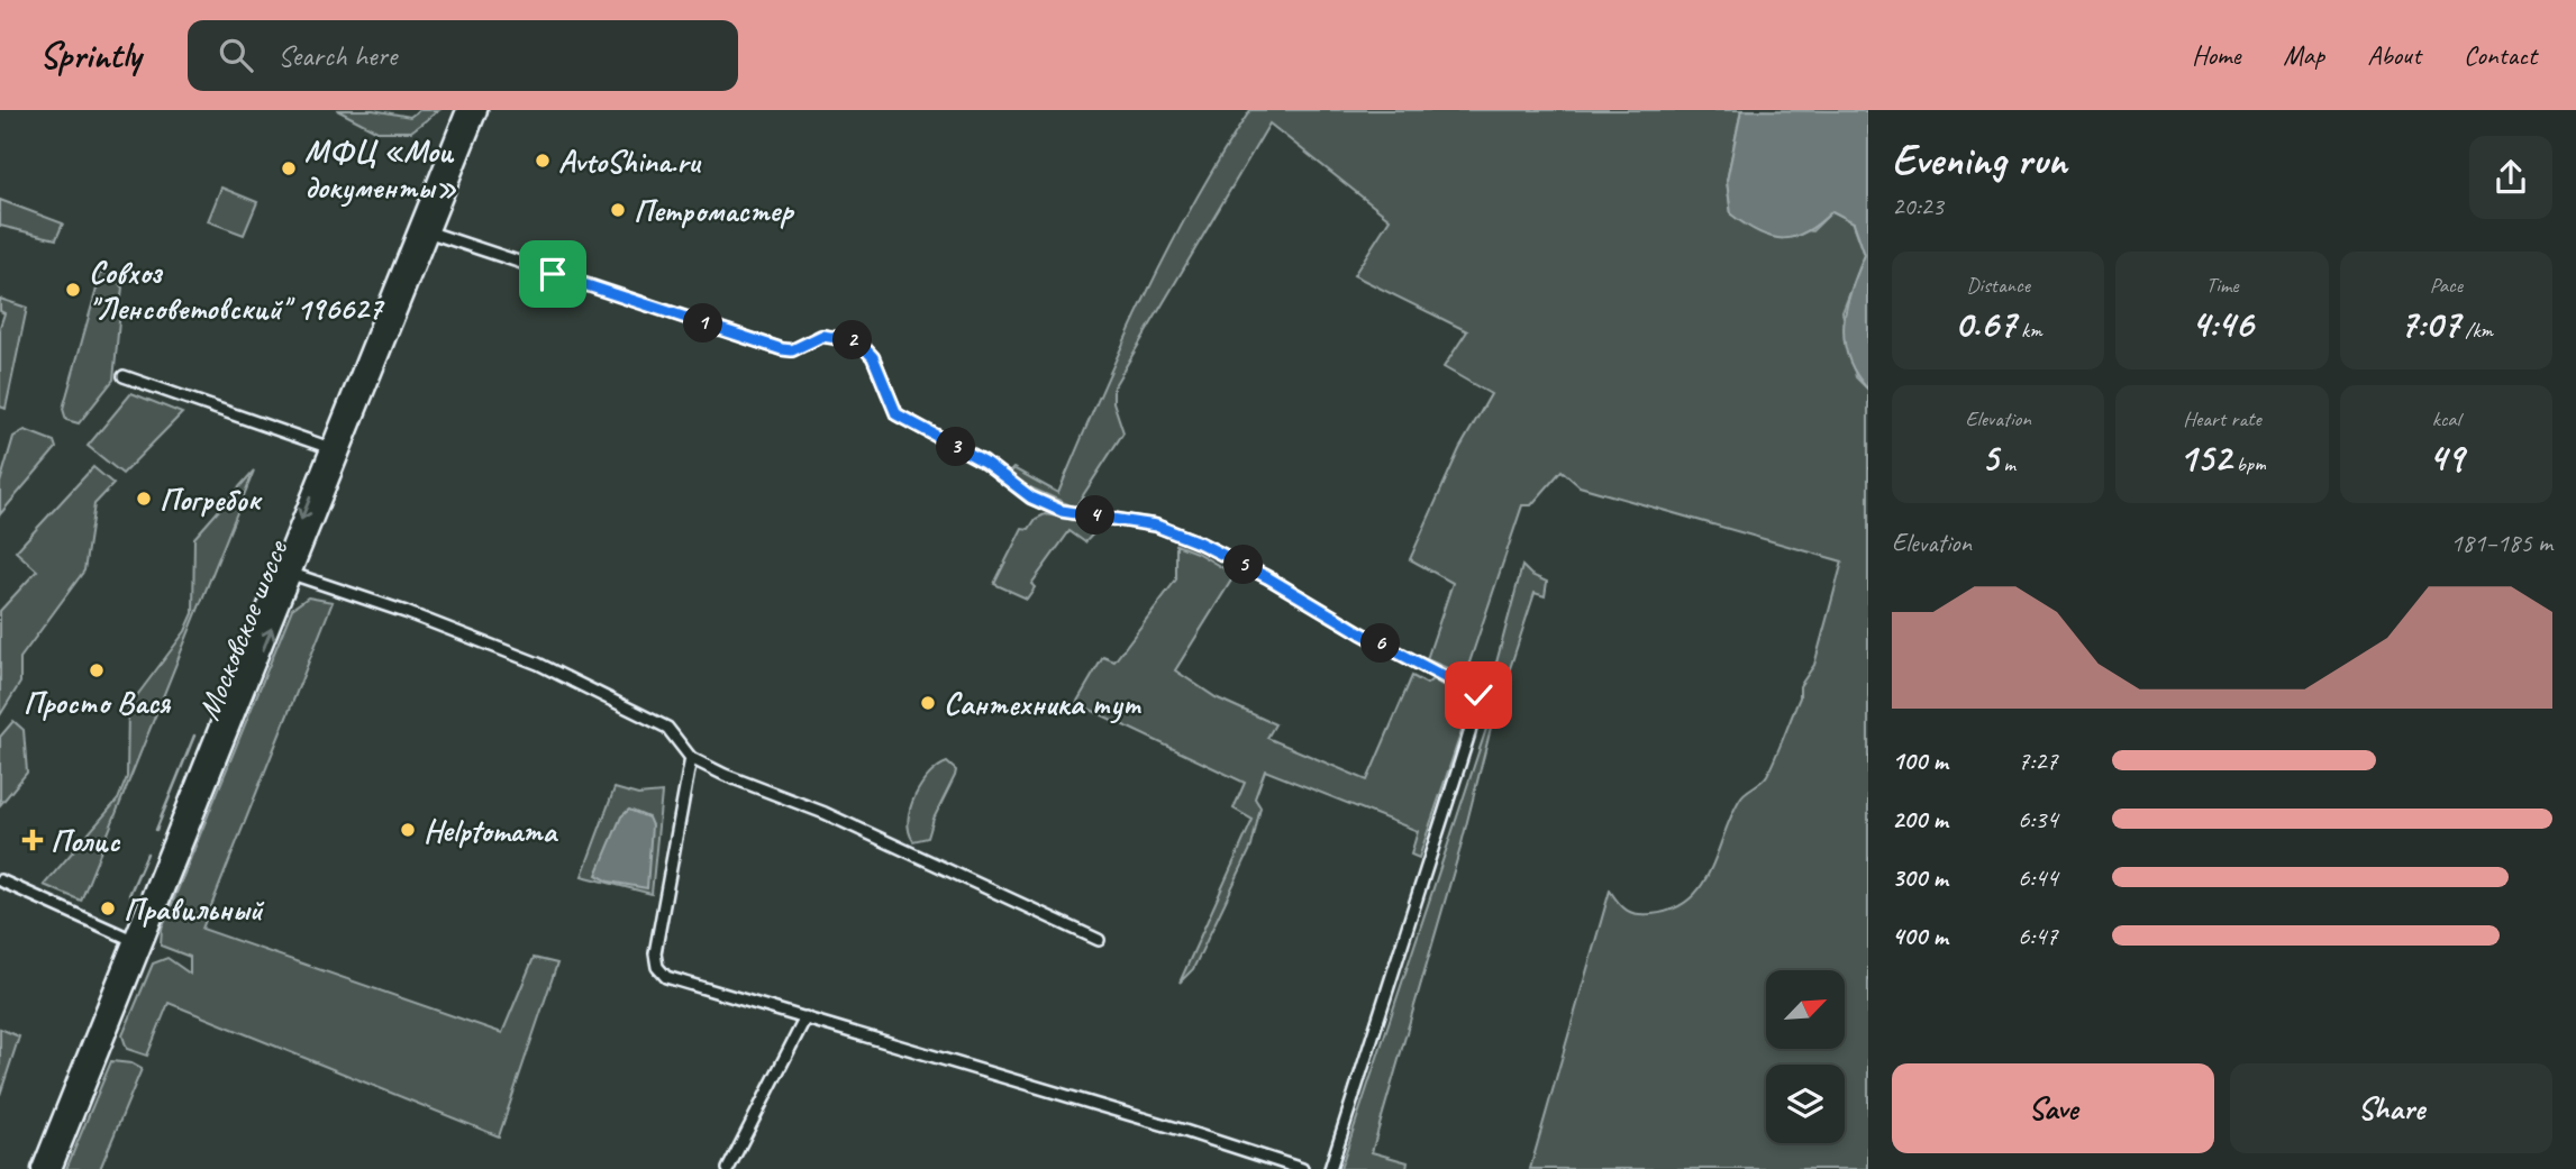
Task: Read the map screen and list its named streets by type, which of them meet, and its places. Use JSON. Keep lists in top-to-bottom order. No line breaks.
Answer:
{"streets":{"highway":["Московское шоссе"]},"places":{"other":["AvtoShina.ru","МФЦ «Мои документы»","Петромастер","Совхоз \"Ленсоветовский\" 196627","Погребок","Просто Вася","Сантехника тут","Helptomama","Правильный"],"health":["Полис"]},"north":"top right","page":{"header":"Sprintly","search":"Search here","nav":["Home","Map","About","Contact"],"heading":["Evening run","20:23"],"stats":[["Distance","0.67 km"],["Time","4:46"],["Pace","7:07 /km"],["Elevation","5 m"],["Heart rate","152 bpm"],["kcal","49"]],"pins":["1","2","3","4","5","6"],"chart":["Elevation","181–185 m"],"list":[{"name":"100 m","note":"7:27"},{"name":"200 m","note":"6:34"},{"name":"300 m","note":"6:44"},{"name":"400 m","note":"6:47"}],"buttons":["Save","Share"]}}
